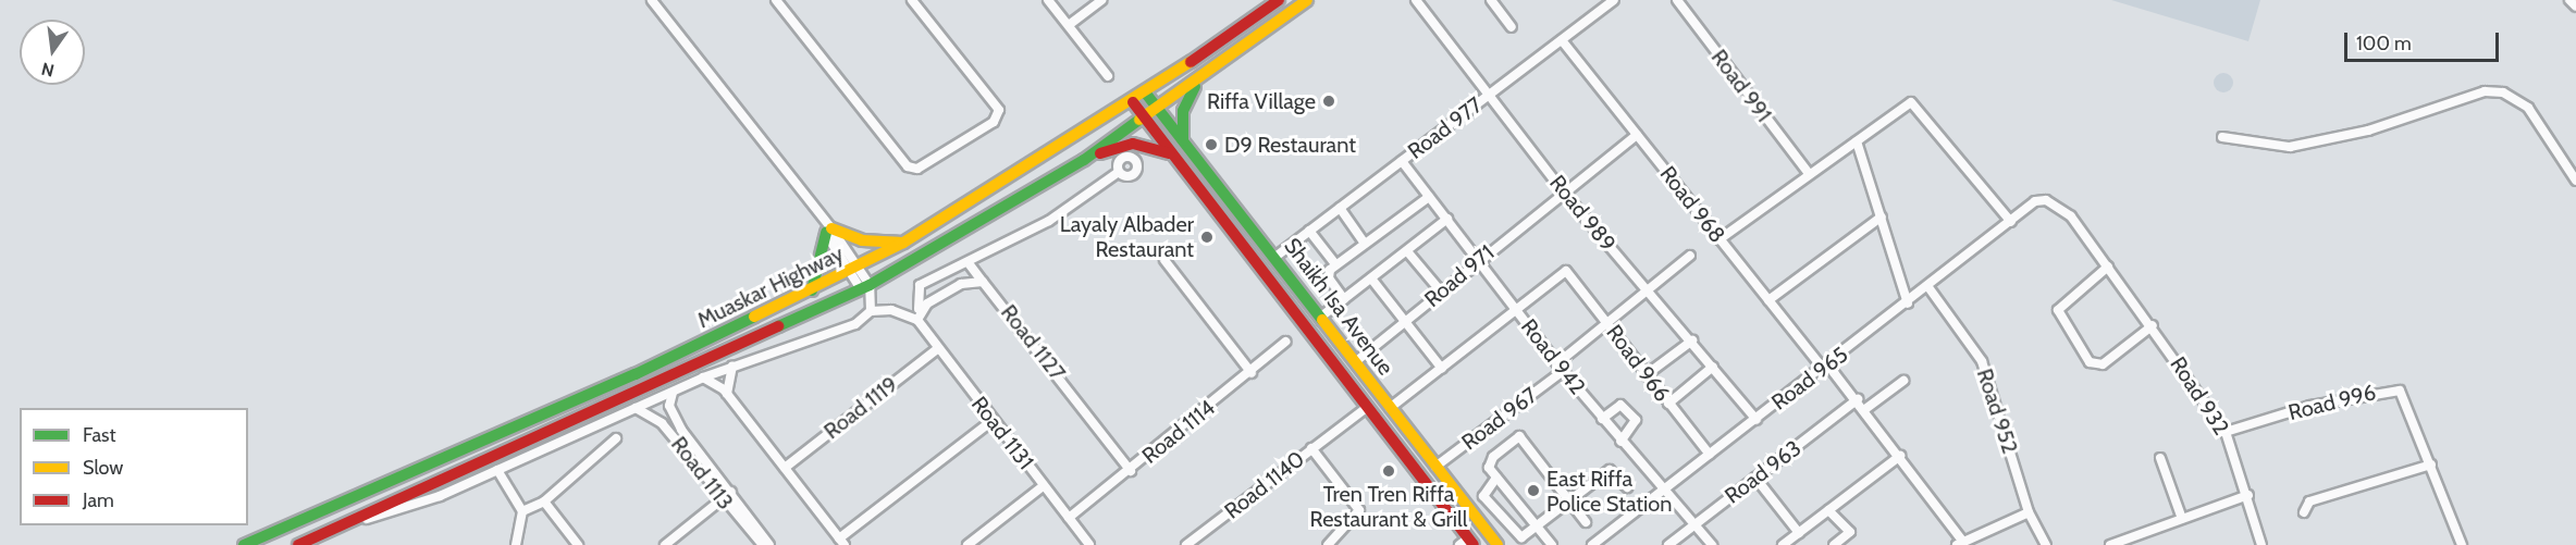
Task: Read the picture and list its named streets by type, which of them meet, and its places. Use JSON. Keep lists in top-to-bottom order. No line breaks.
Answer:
{"streets":{"main road":["Muaskar Highway","Shaikh Isa Avenue"],"street":["Road 991","Road 977","Road 968","Road 989","Road 971","Road 1127","Road 942","Road 966","Road 965","Road 932","Road 996","Road 1119","Road 952","Road 967","Road 1114","Road 1131","Road 963","Road 1113","Road 1140"]},"crossings":[["Road 977","Road 968"],["Road 977","Road 989"],["Road 977","Shaikh Isa Avenue"],["Road 977","Road 942"],["Road 968","Road 971"],["Road 968","Road 965"],["Road 968","Road 963"],["Road 989","Road 971"],["Road 989","Road 965"],["Road 971","Shaikh Isa Avenue"],["Road 971","Road 942"],["Muaskar Highway","Shaikh Isa Avenue"],["Shaikh Isa Avenue","Road 967"],["Shaikh Isa Avenue","Road 1140"],["Road 1127","Road 1114"],["Road 942","Road 966"],["Road 942","Road 965"],["Road 942","Road 967"],["Road 942","Road 963"],["Road 966","Road 965"],["Road 965","Road 932"],["Road 965","Road 952"],["Road 932","Road 996"],["Road 1119","Road 1131"],["Road 1114","Road 1131"]],"places":["Riffa Village","D9 Restaurant","Layaly Albader Restaurant","Tren Tren Riffa Restaurant & Grill","East Riffa Police Station"],"legend":["Fast","Slow","Jam"],"scale_bar":"100 m","north":"bottom"}
